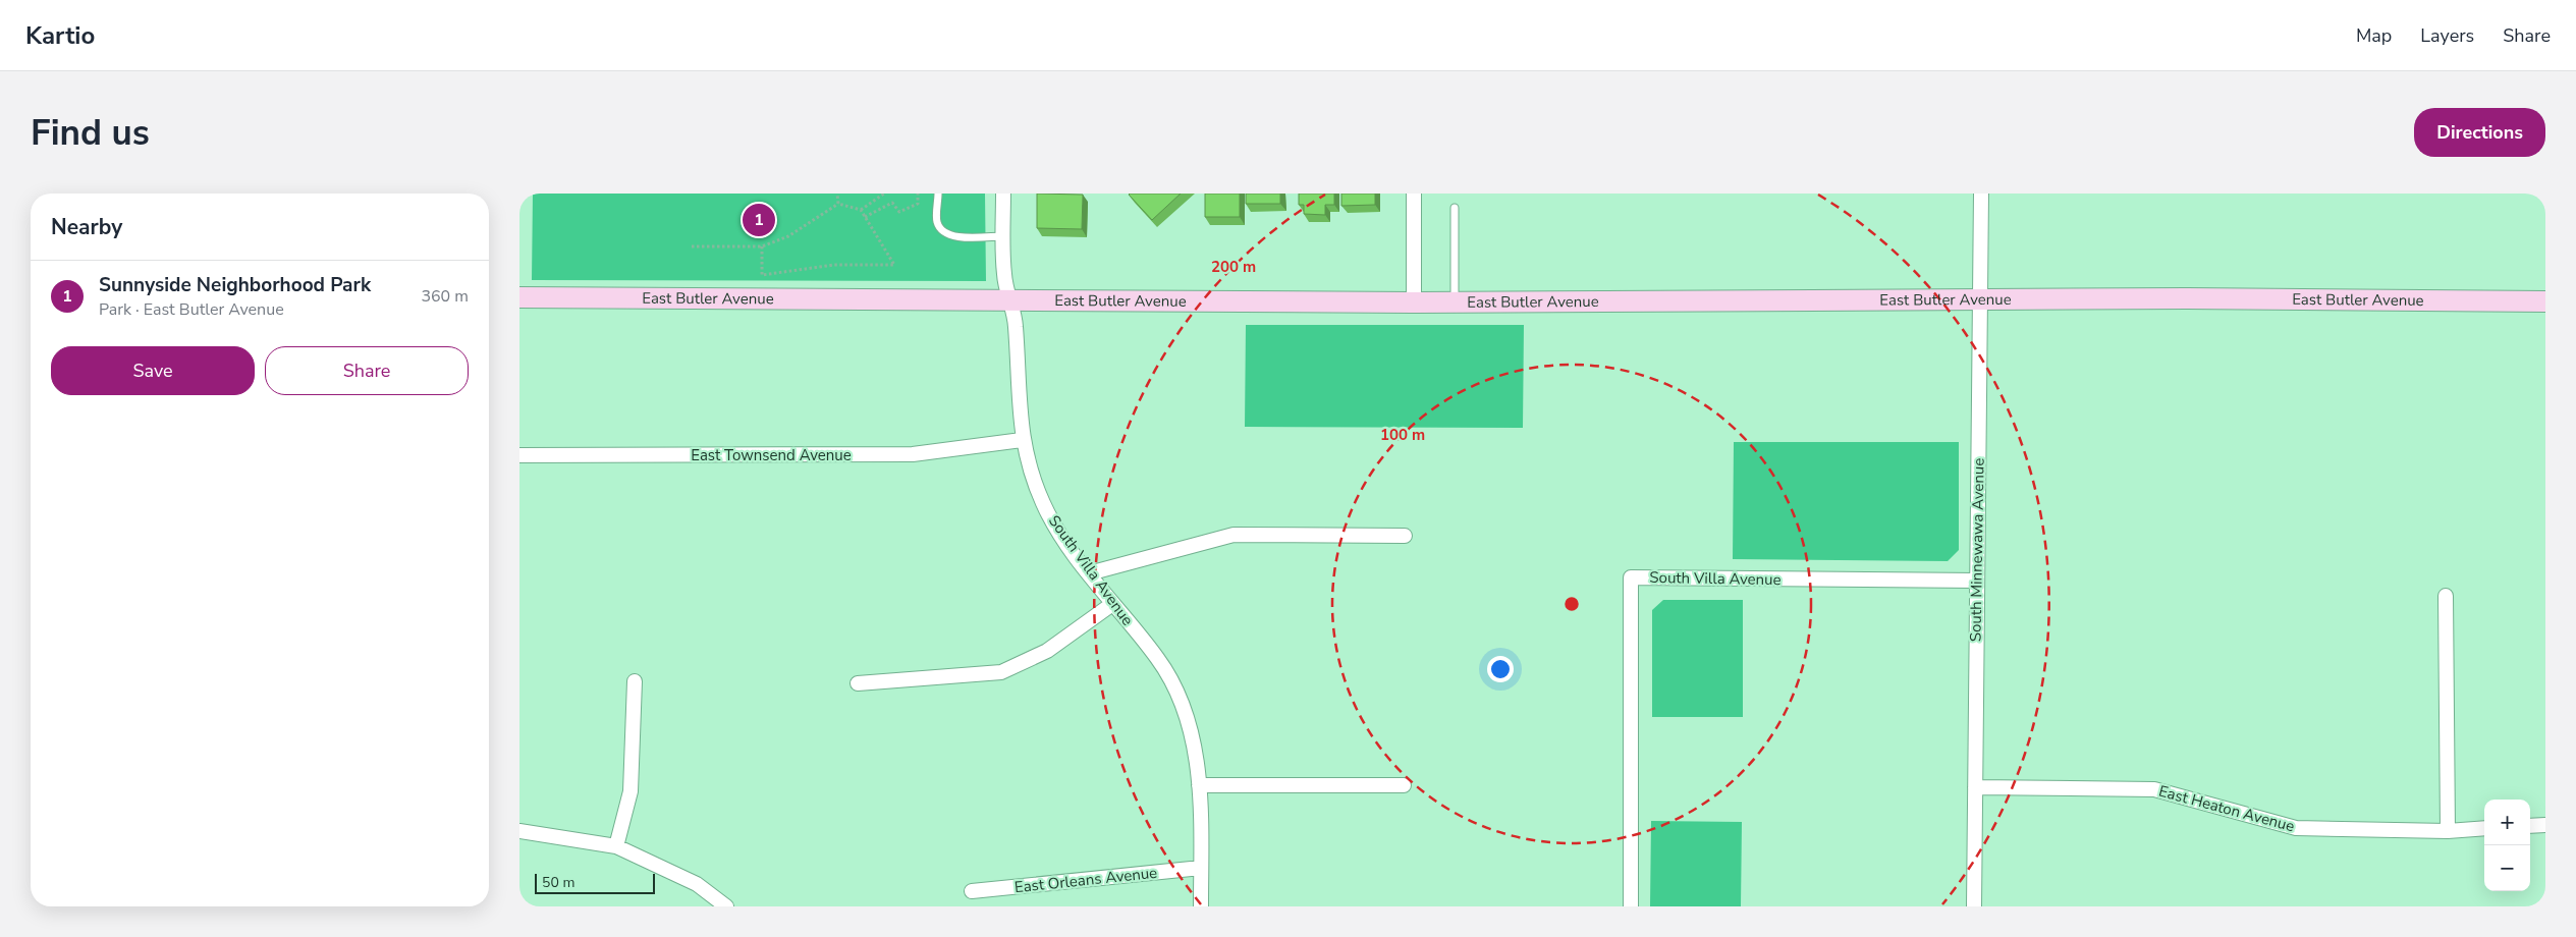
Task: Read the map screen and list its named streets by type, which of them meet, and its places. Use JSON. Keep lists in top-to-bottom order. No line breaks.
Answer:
{"streets":{"street":["East Butler Avenue","East Townsend Avenue","South Minnewawa Avenue","South Villa Avenue","East Heaton Avenue","East Orleans Avenue"]},"crossings":[["East Butler Avenue","South Minnewawa Avenue"],["East Butler Avenue","South Villa Avenue"],["East Townsend Avenue","South Villa Avenue"],["South Minnewawa Avenue","South Villa Avenue"],["South Minnewawa Avenue","East Heaton Avenue"],["South Villa Avenue","East Orleans Avenue"]],"scale_bar":"50 m","page":{"header":"Kartio","nav":["Map","Layers","Share"],"buttons":["Directions",["Save","Share"]],"title":"Find us","heading":"Nearby","pins":"1","list":[{"mark":"1","name":"Sunnyside Neighborhood Park","note":"Park · East Butler Avenue","value":"360 m"}],"map_buttons":["+","−"],"scale":"50 m"},"rings":["200 m","100 m"]}
